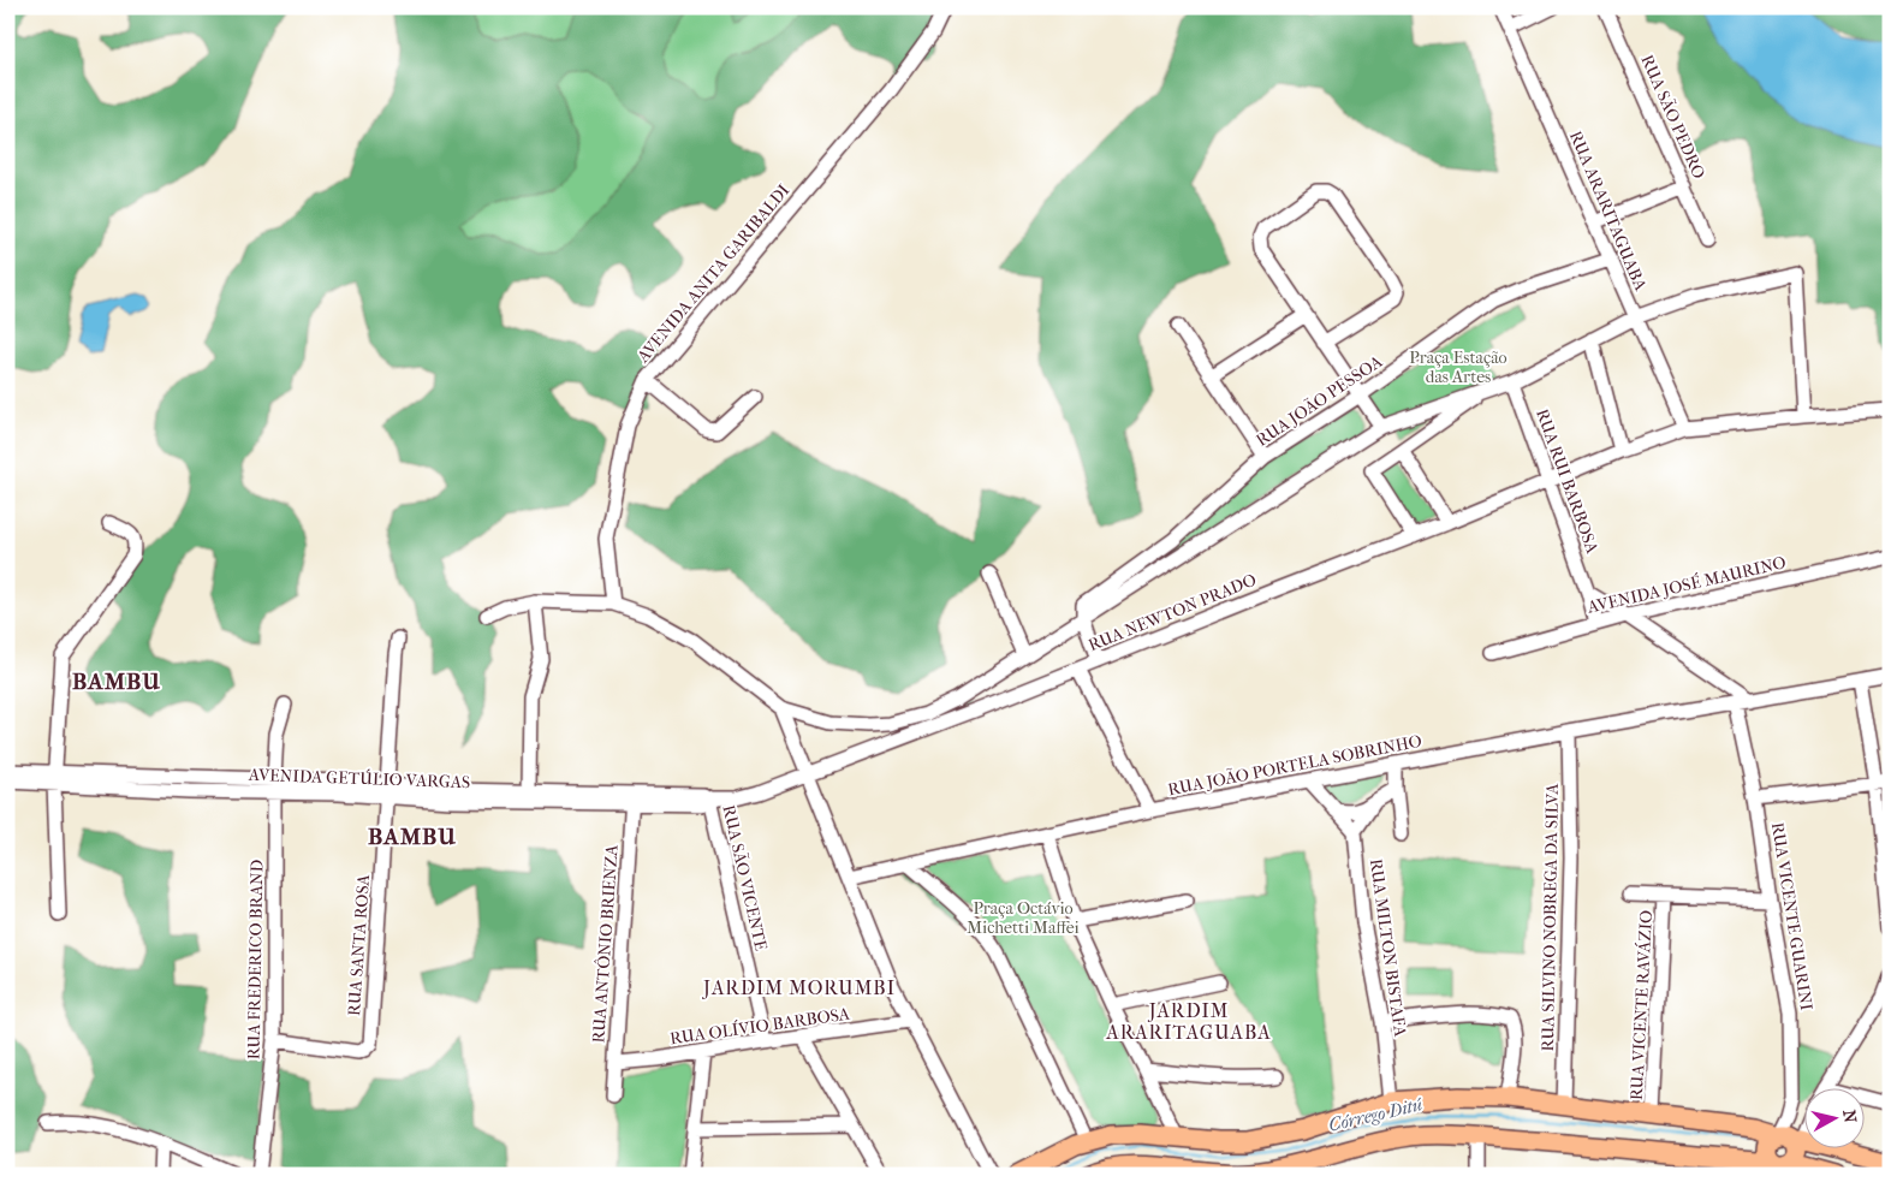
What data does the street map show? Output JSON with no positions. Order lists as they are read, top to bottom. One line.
{"streets":{"street":["RUA SÃO PEDRO","RUA ARARITAGUABA","AVENIDA ANITA GARIBALDI","RUA JOÃO PESSOA","RUA RUI BARBOSA","AVENIDA JOSÉ MAURINO","RUA NEWTON PRADO","RUA JOÃO PORTELA SOBRINHO","AVENIDA GETÚLIO VARGAS","RUA SÃO VICENTE","RUA VICENTE GUARINI","RUA SILVINO NOBREGA DA SILVA","RUA ANTÔNIO BRIENZA","RUA SANTA ROSA","RUA MILTON BISTAFA","RUA FREDERICO BRAND","RUA VICENTE RAVÁZIO","RUA OLÍVIO BARBOSA"]},"crossings":[["RUA ARARITAGUABA","RUA JOÃO PESSOA"],["RUA ARARITAGUABA","RUA NEWTON PRADO"],["RUA RUI BARBOSA","AVENIDA JOSÉ MAURINO"],["RUA RUI BARBOSA","RUA NEWTON PRADO"],["RUA NEWTON PRADO","AVENIDA GETÚLIO VARGAS"],["RUA JOÃO PORTELA SOBRINHO","RUA VICENTE GUARINI"],["RUA JOÃO PORTELA SOBRINHO","RUA SILVINO NOBREGA DA SILVA"],["AVENIDA GETÚLIO VARGAS","RUA SÃO VICENTE"],["AVENIDA GETÚLIO VARGAS","RUA ANTÔNIO BRIENZA"],["AVENIDA GETÚLIO VARGAS","RUA SANTA ROSA"],["AVENIDA GETÚLIO VARGAS","RUA FREDERICO BRAND"],["RUA SÃO VICENTE","RUA OLÍVIO BARBOSA"],["RUA ANTÔNIO BRIENZA","RUA OLÍVIO BARBOSA"],["RUA SANTA ROSA","RUA FREDERICO BRAND"]],"districts":["BAMBU","BAMBU","JARDIM MORUMBI","JARDIM ARARITAGUABA"],"water":["Córrego Ditú"],"parks":["Praça Estação das Artes","Praça Octávio Michetti Maffei"],"north":"right"}
